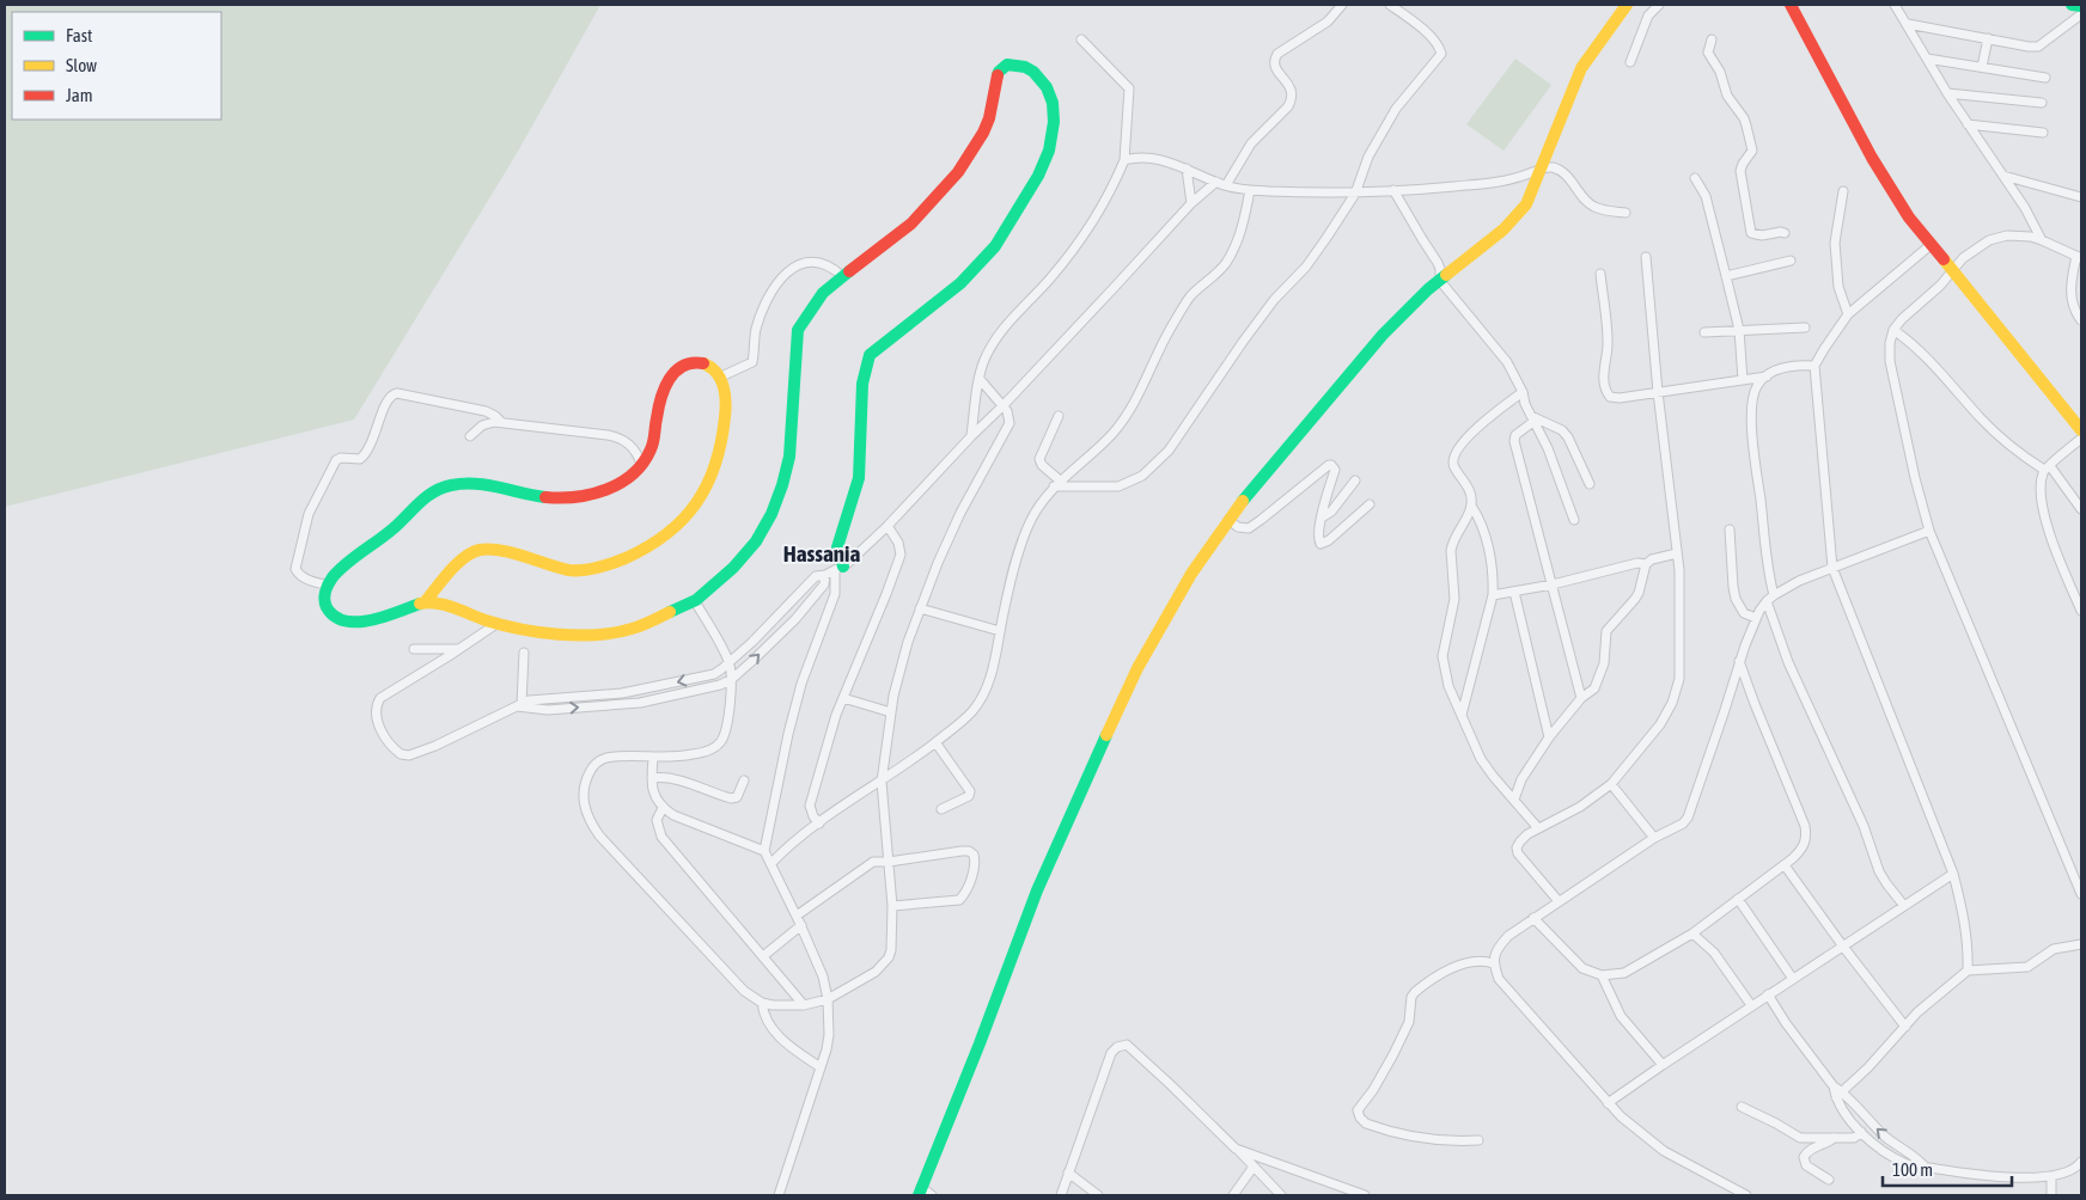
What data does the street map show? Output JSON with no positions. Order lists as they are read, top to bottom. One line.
{"districts":["Hassania"],"legend":["Fast","Slow","Jam"],"scale_bar":"100 m"}
